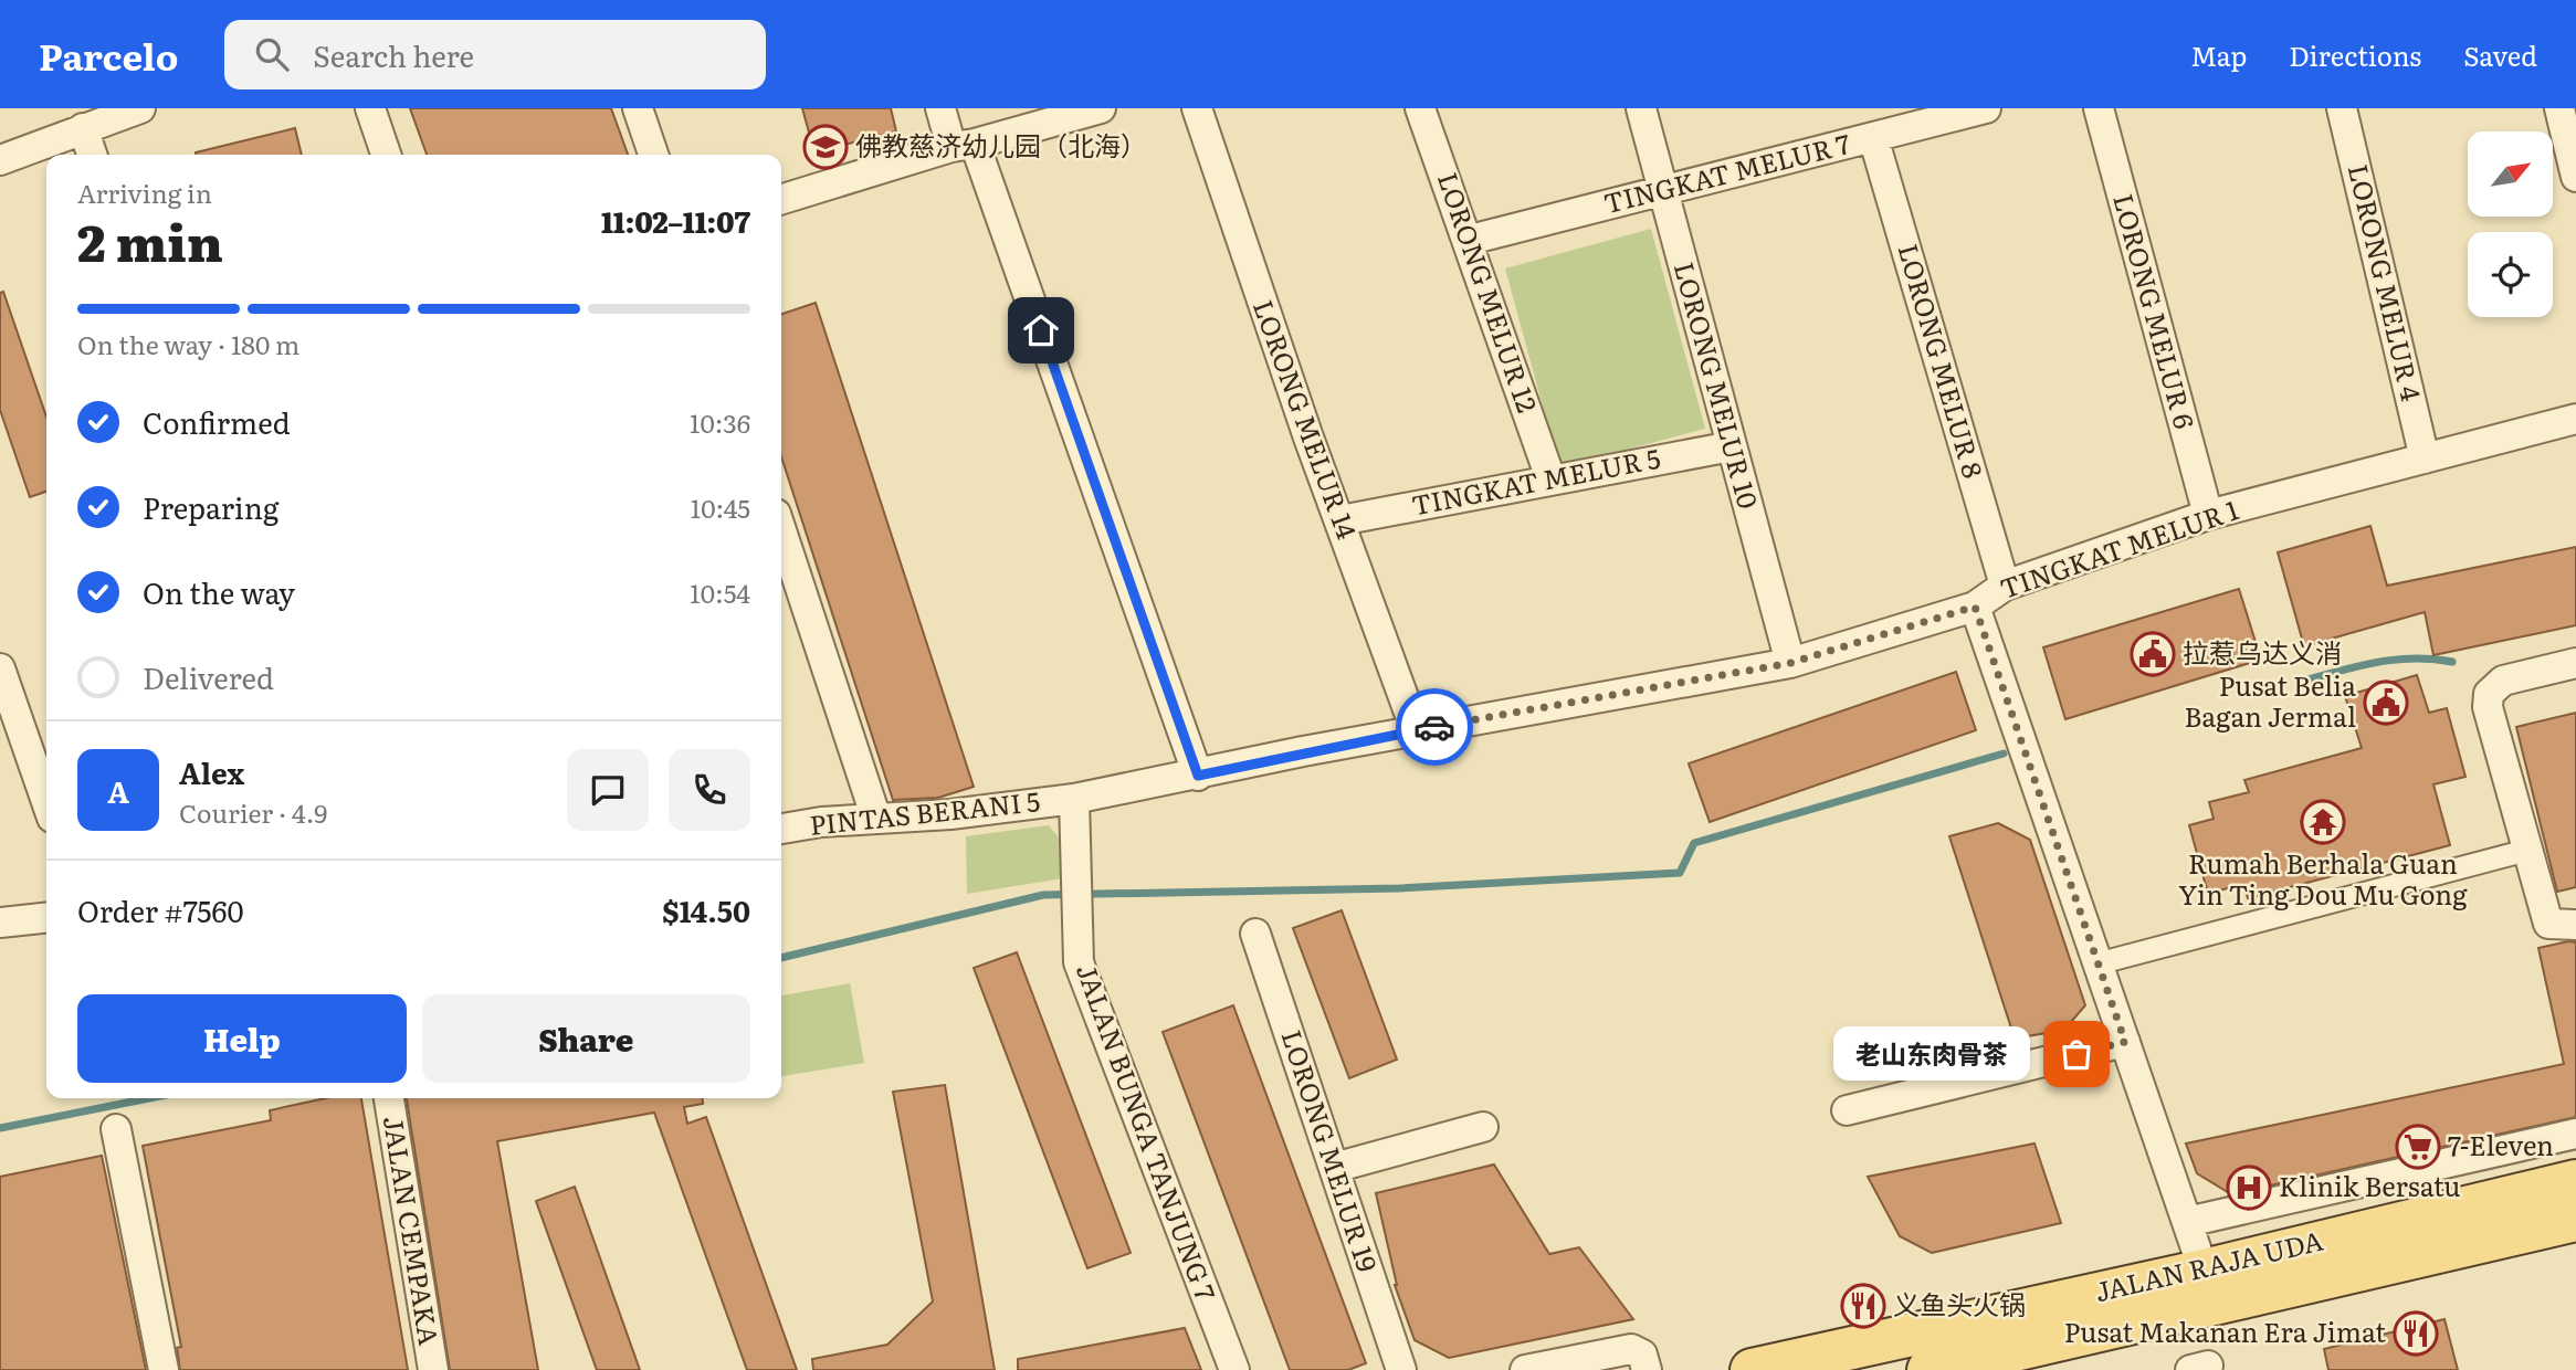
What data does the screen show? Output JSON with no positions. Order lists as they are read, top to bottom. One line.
{"streets":{"main road":["JALAN RAJA UDA"],"street":["TINGKAT MELUR 7","LORONG MELUR 4","LORONG MELUR 12","LORONG MELUR 6","LORONG MELUR 8","LORONG MELUR 10","LORONG MELUR 14","TINGKAT MELUR 5","TINGKAT MELUR 1","PINTAS BERANI 5","JALAN BUNGA TANJUNG 7","LORONG MELUR 19","JALAN CEMPAKA"]},"crossings":[["TINGKAT MELUR 7","LORONG MELUR 12"],["TINGKAT MELUR 7","LORONG MELUR 8"],["TINGKAT MELUR 7","LORONG MELUR 10"],["LORONG MELUR 4","TINGKAT MELUR 1"],["LORONG MELUR 12","TINGKAT MELUR 5"],["LORONG MELUR 6","TINGKAT MELUR 1"],["LORONG MELUR 8","TINGKAT MELUR 1"],["LORONG MELUR 10","TINGKAT MELUR 5"],["LORONG MELUR 10","TINGKAT MELUR 1"],["LORONG MELUR 14","TINGKAT MELUR 5"],["LORONG MELUR 14","TINGKAT MELUR 1"],["TINGKAT MELUR 1","PINTAS BERANI 5"],["TINGKAT MELUR 1","JALAN BUNGA TANJUNG 7"],["PINTAS BERANI 5","JALAN BUNGA TANJUNG 7"]],"places":{"school or university":["佛教慈济幼儿园（北海）"],"public building":["拉惹乌达义消","Pusat Belia Bagan Jermal"],"temple":["Rumah Berhala Guan Yin Ting Dou Mu Gong"],"other":["老山东肉骨茶"],"supermarket":["7-Eleven"],"hospital":["Klinik Bersatu"],"restaurant":["义鱼头火锅","Pusat Makanan Era Jimat"]},"north":"top right","page":{"header":"Parcelo","search":"Search here","nav":["Map","Directions","Saved"],"heading":["2 min","Arriving in","11:02–11:07"],"panel":["Alex","Courier · 4.9","Order #7560","$14.50"],"bar":"On the way · 180 m","list":[["Confirmed","10:36"],["Preparing","10:45"],["On the way","10:54"],"Delivered"],"round":"A","buttons":["Help","Share"],"bubble":"老山东肉骨茶"}}
